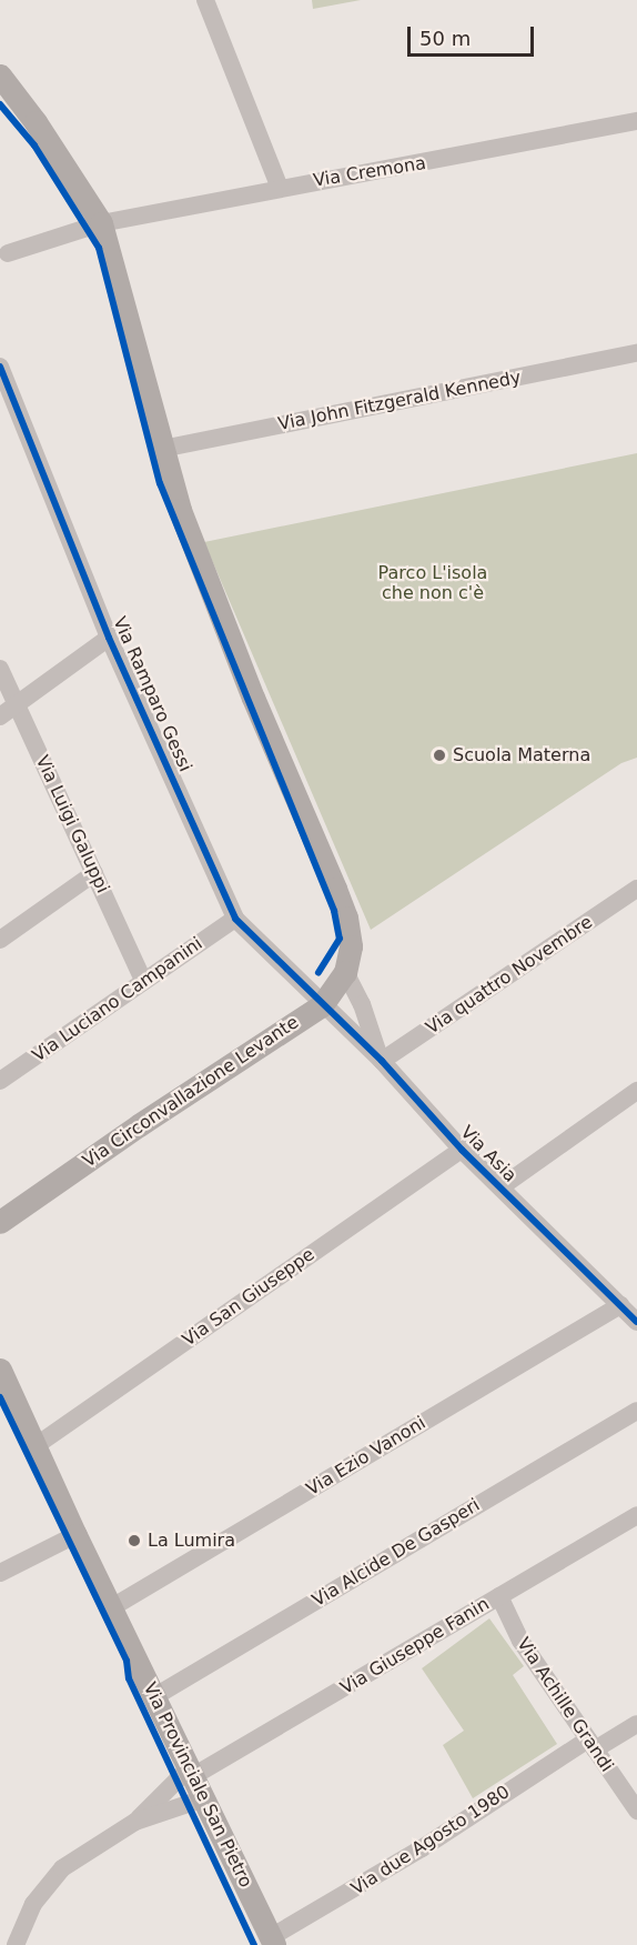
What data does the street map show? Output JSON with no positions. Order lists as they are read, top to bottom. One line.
{"streets":{"main road":["Via Circonvallazione Levante","Via Provinciale San Pietro"],"street":["Via Cremona","Via John Fitzgerald Kennedy","Via Ramparo Gessi","Via Luigi Galuppi","Via quattro Novembre","Via Luciano Campanini","Via Asia","Via San Giuseppe","Via Ezio Vanoni","Via Alcide De Gasperi","Via Giuseppe Fanin","Via Achille Grandi","Via due Agosto 1980"]},"crossings":[["Via Cremona","Via Circonvallazione Levante"],["Via John Fitzgerald Kennedy","Via Circonvallazione Levante"],["Via Ramparo Gessi","Via Luciano Campanini"],["Via Ramparo Gessi","Via Circonvallazione Levante"],["Via Ramparo Gessi","Via Asia"],["Via Luigi Galuppi","Via Luciano Campanini"],["Via quattro Novembre","Via Asia"],["Via Circonvallazione Levante","Via Asia"],["Via Asia","Via San Giuseppe"],["Via Asia","Via Ezio Vanoni"],["Via San Giuseppe","Via Provinciale San Pietro"],["Via Ezio Vanoni","Via Provinciale San Pietro"],["Via Alcide De Gasperi","Via Provinciale San Pietro"],["Via Giuseppe Fanin","Via Achille Grandi"],["Via Giuseppe Fanin","Via Provinciale San Pietro"],["Via Achille Grandi","Via due Agosto 1980"],["Via Provinciale San Pietro","Via due Agosto 1980"]],"parks":["Parco L'isola che non c'è"],"places":["Scuola Materna","La Lumira"],"scale_bar":"50 m"}
